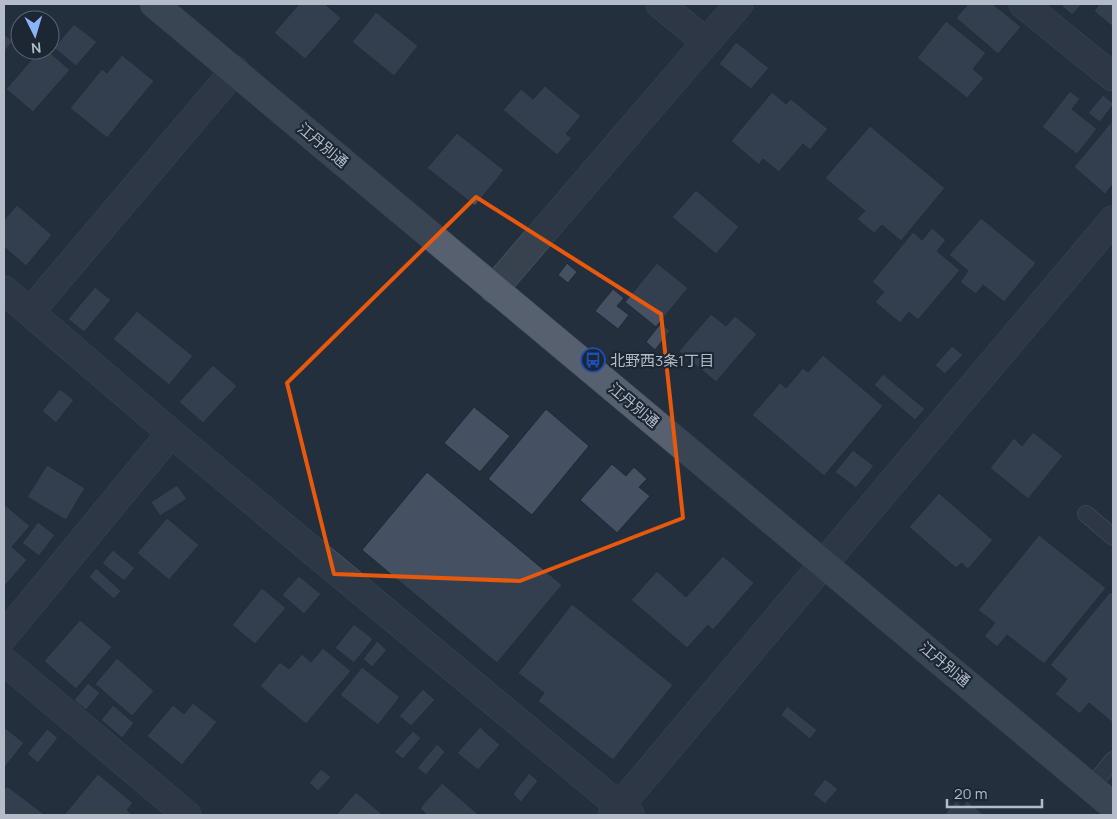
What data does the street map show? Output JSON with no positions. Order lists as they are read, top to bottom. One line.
{"streets":{"main road":["江丹別通"]},"places":{"bus stop":["北野西3条1丁目"]},"scale_bar":"20 m","north":"bottom"}
